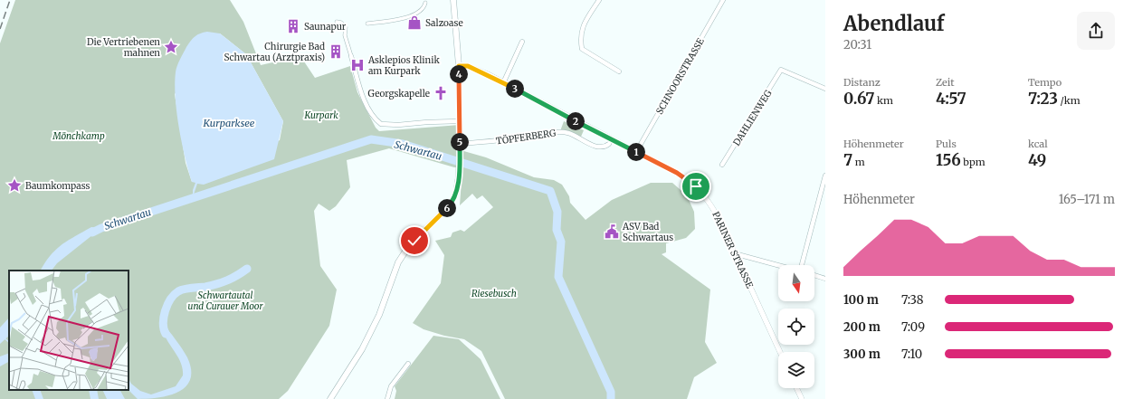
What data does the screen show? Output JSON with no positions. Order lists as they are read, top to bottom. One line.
{"streets":{"street":["SCHNOORSTRASSE","DAHLIENWEG","TÖPFERBERG","PARINER STRASSE"]},"crossings":[["SCHNOORSTRASSE","PARINER STRASSE"]],"water":["Kurparksee","Schwartau"],"parks":["Kurpark","Mönchkamp","Riesebusch","Schwartautal und Curauer Moor"],"places":{"shop":["Salzoase"],"building":["Saunapur","Chirurgie Bad Schwartau (Arztpraxis)"],"place":["Die Vertriebenen mahnen","Baumkompass"],"hospital":["Asklepios Klinik am Kurpark"],"church":["Georgskapelle"],"public building":["ASV Bad Schwartaus"]},"north":"bottom","page":{"heading":["Abendlauf","20:31"],"stats":[["Distanz","0.67 km"],["Zeit","4:57"],["Tempo","7:23 /km"],["Höhenmeter","7 m"],["Puls","156 bpm"],["kcal","49"]],"pins":["4","3","2","5","1","6"],"chart":["Höhenmeter","165–171 m"],"list":[{"name":"100 m","note":"7:38"},{"name":"200 m","note":"7:09"},{"name":"300 m","note":"7:10"}]}}
